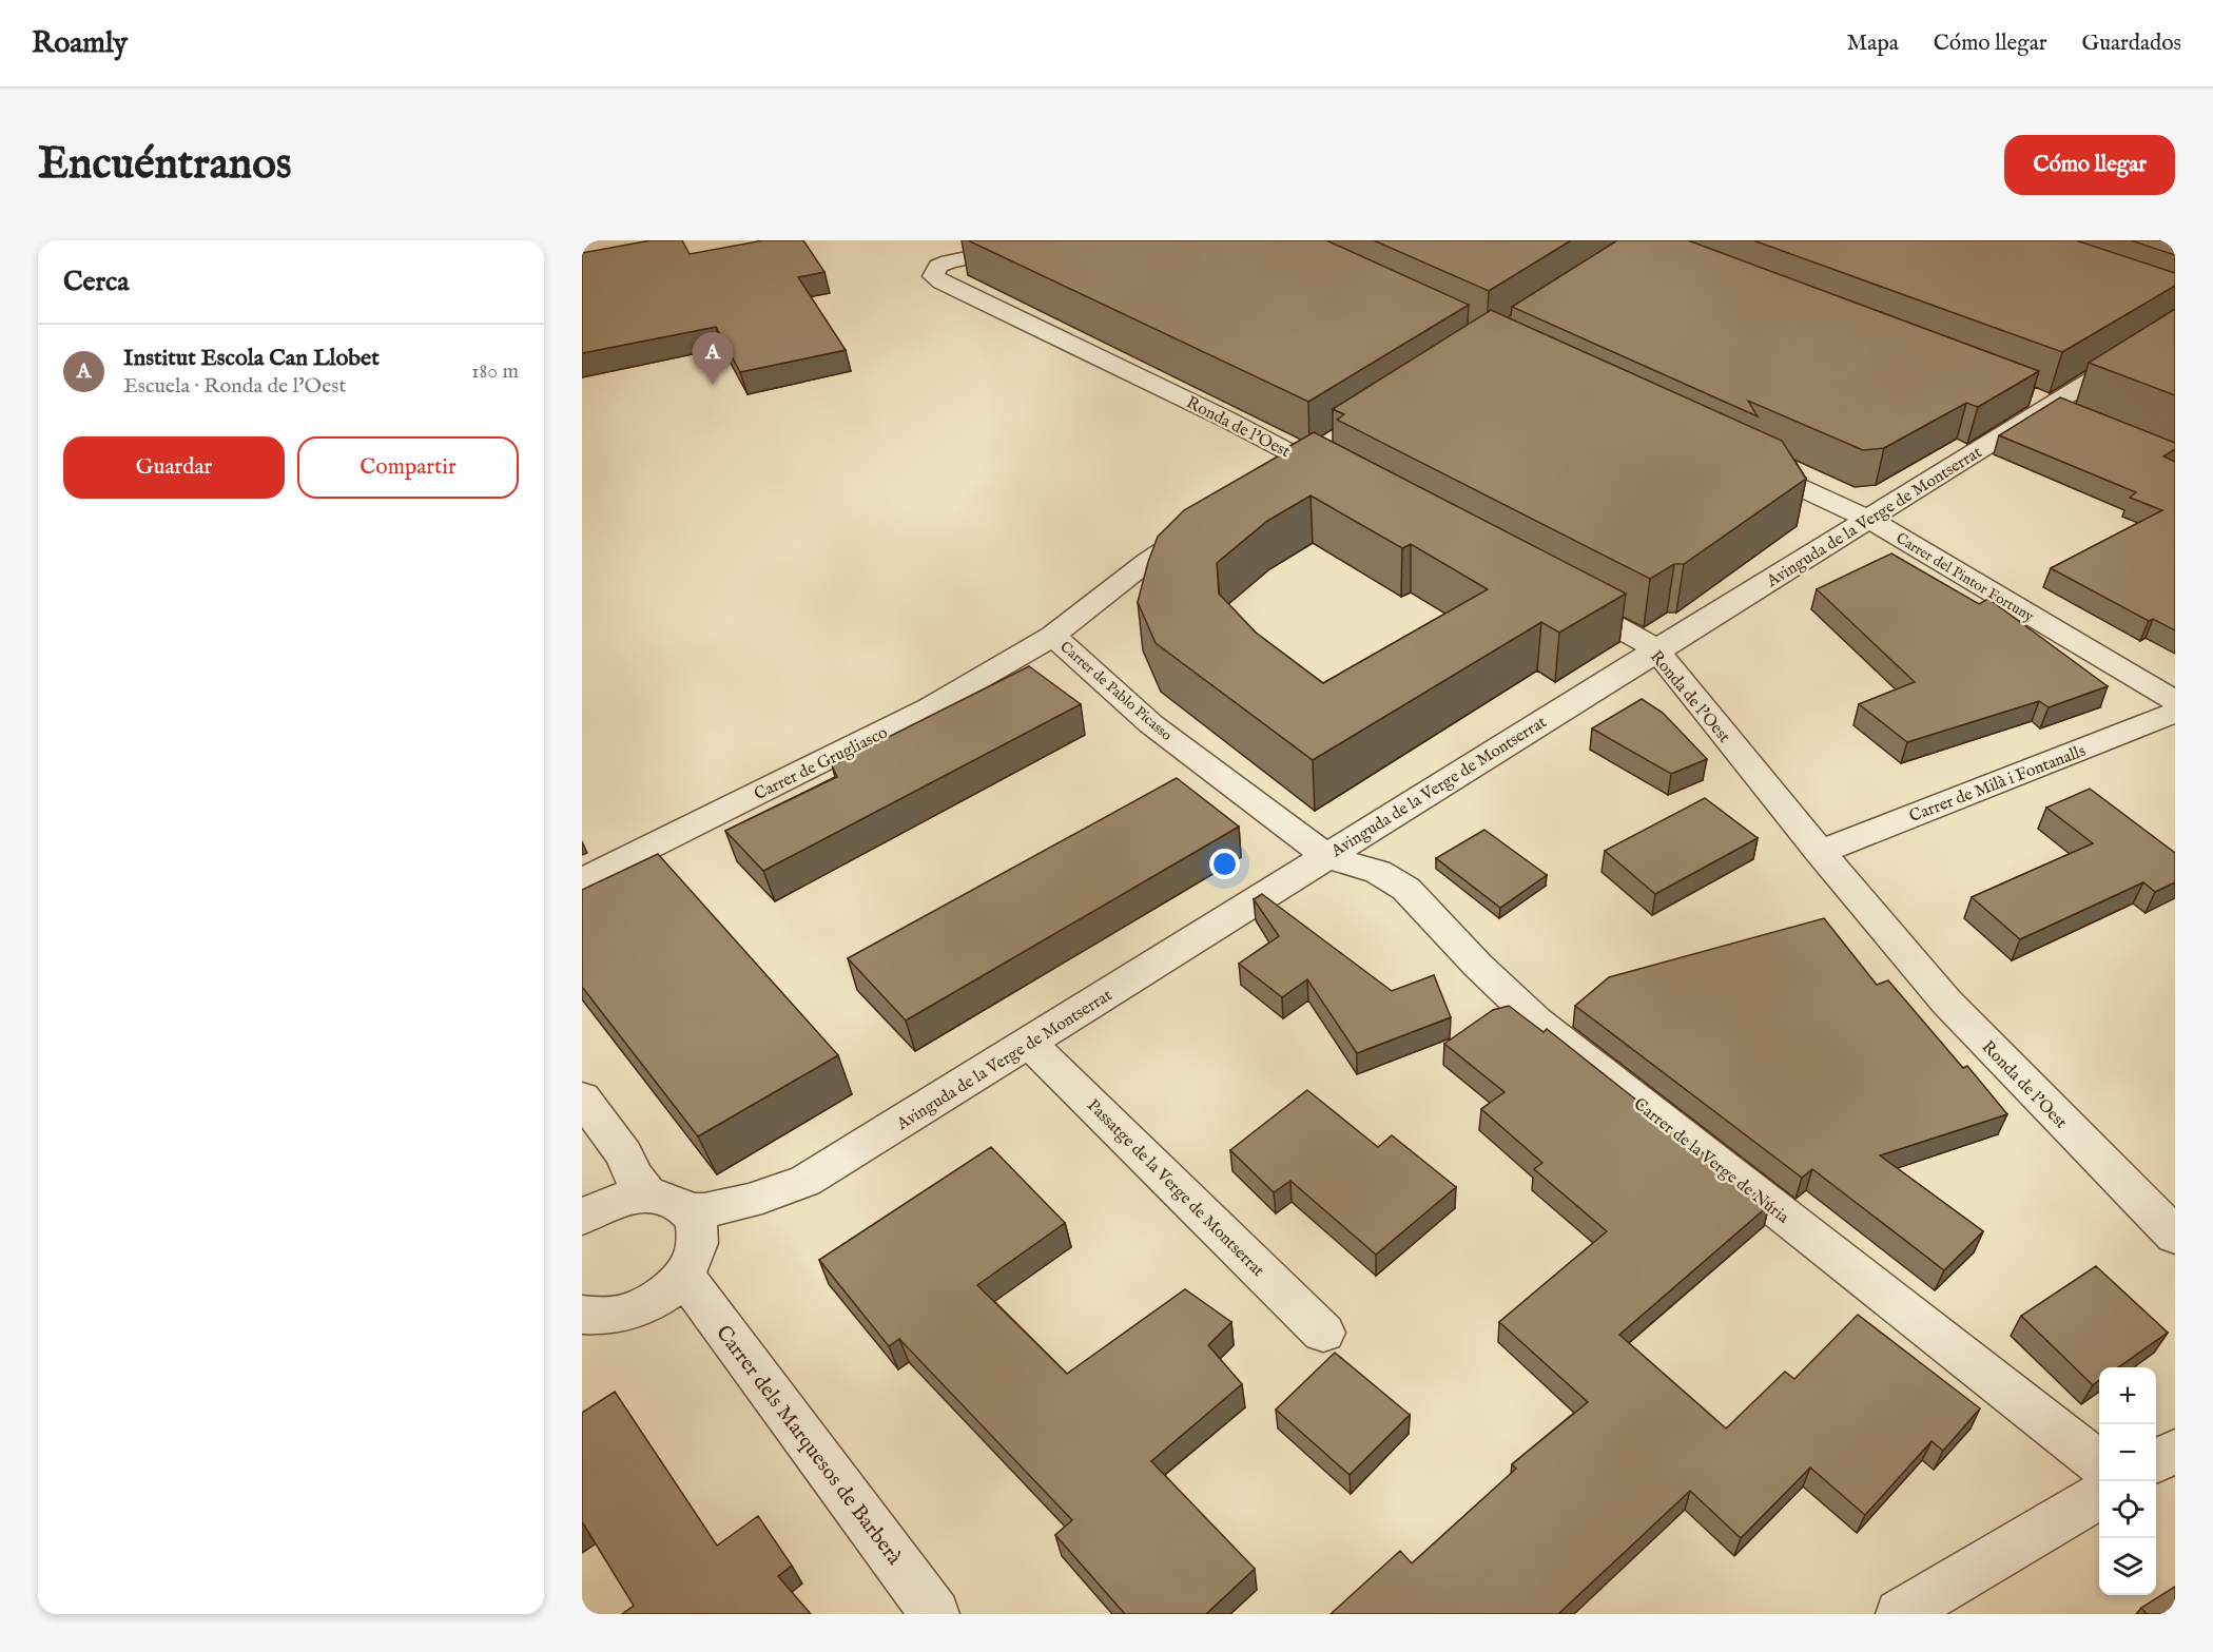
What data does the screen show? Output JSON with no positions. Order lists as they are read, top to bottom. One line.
{"streets":{"street":["Ronda de l'Oest","Avinguda de la Verge de Montserrat","Carrer del Pintor Fortuny","Carrer de Pablo Picasso","Carrer de Grugliasco","Carrer de Milà i Fontanalls","Carrer de la Verge de Núria","Passatge de la Verge de Montserrat","Carrer dels Marquesos de Barberà"]},"crossings":[["Ronda de l'Oest","Avinguda de la Verge de Montserrat"],["Ronda de l'Oest","Carrer de Milà i Fontanalls"],["Avinguda de la Verge de Montserrat","Carrer del Pintor Fortuny"],["Avinguda de la Verge de Montserrat","Carrer de Pablo Picasso"],["Avinguda de la Verge de Montserrat","Carrer de la Verge de Núria"],["Avinguda de la Verge de Montserrat","Passatge de la Verge de Montserrat"],["Carrer de Pablo Picasso","Carrer de Grugliasco"],["Carrer de Pablo Picasso","Carrer de la Verge de Núria"]],"page":{"header":"Roamly","nav":["Mapa","Cómo llegar","Guardados"],"buttons":["Cómo llegar",["Guardar","Compartir"]],"title":"Encuéntranos","heading":"Cerca","list":[{"mark":"A","name":"Institut Escola Can Llobet","note":"Escuela · Ronda de l'Oest","value":"180 m"}],"pins":"A","map_buttons":["+","−"]}}
